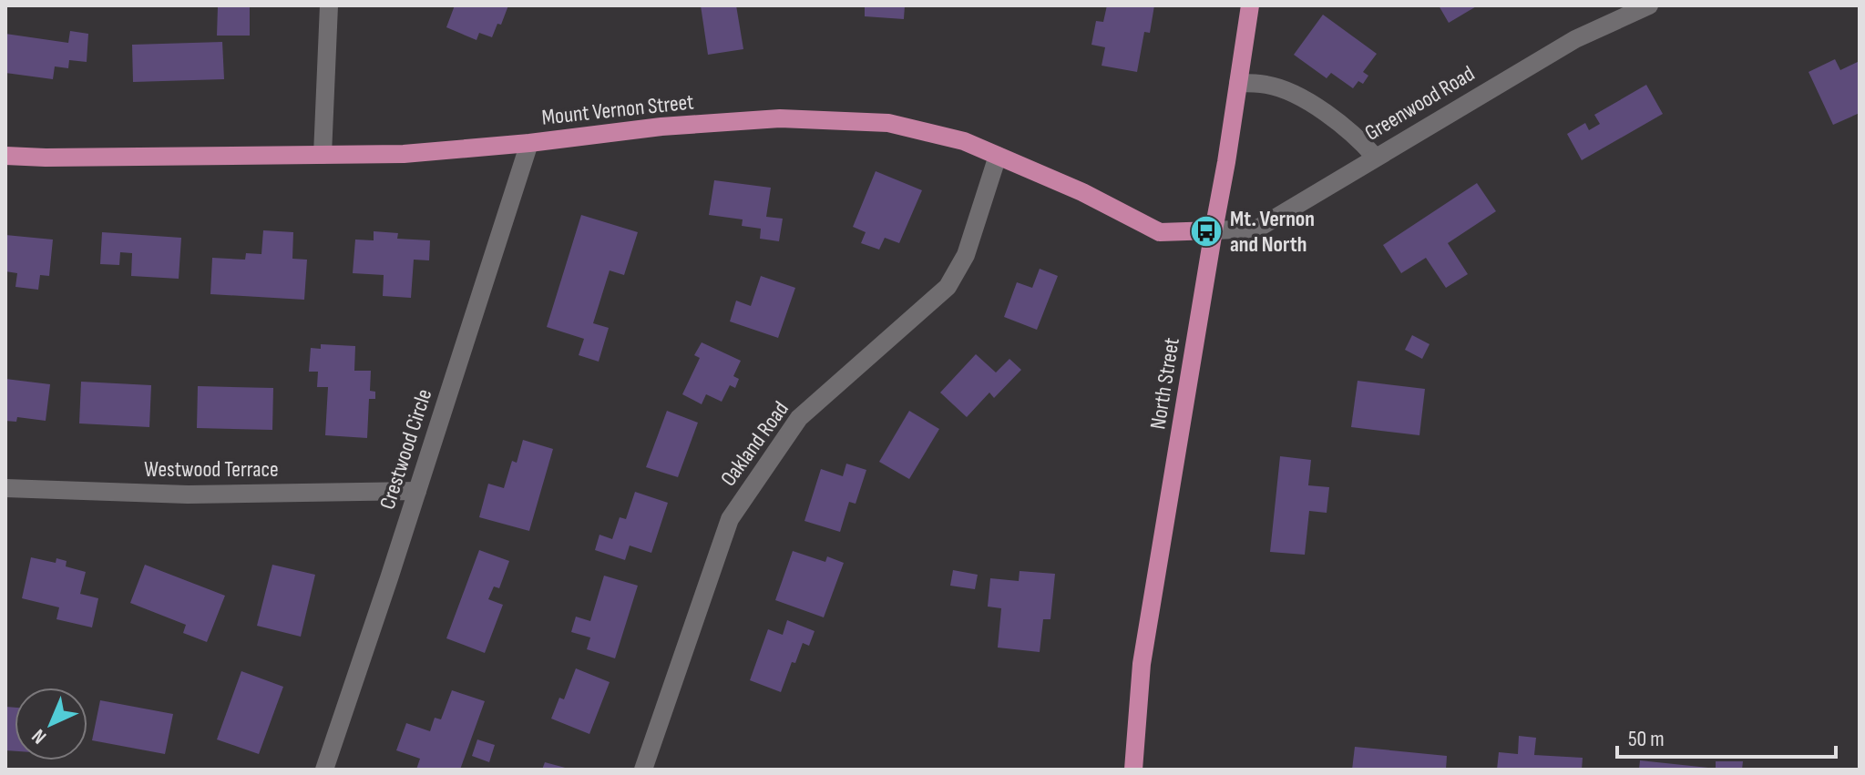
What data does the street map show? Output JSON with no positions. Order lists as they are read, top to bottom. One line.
{"streets":{"main road":["Mount Vernon Street","North Street"],"street":["Greenwood Road","Oakland Road","Crestwood Circle","Westwood Terrace"]},"crossings":[["Greenwood Road","Mount Vernon Street"],["Greenwood Road","North Street"],["Mount Vernon Street","North Street"],["Mount Vernon Street","Oakland Road"],["Mount Vernon Street","Crestwood Circle"],["Crestwood Circle","Westwood Terrace"]],"places":{"bus stop":["Mt. Vernon and North"]},"scale_bar":"50 m","north":"bottom left"}
